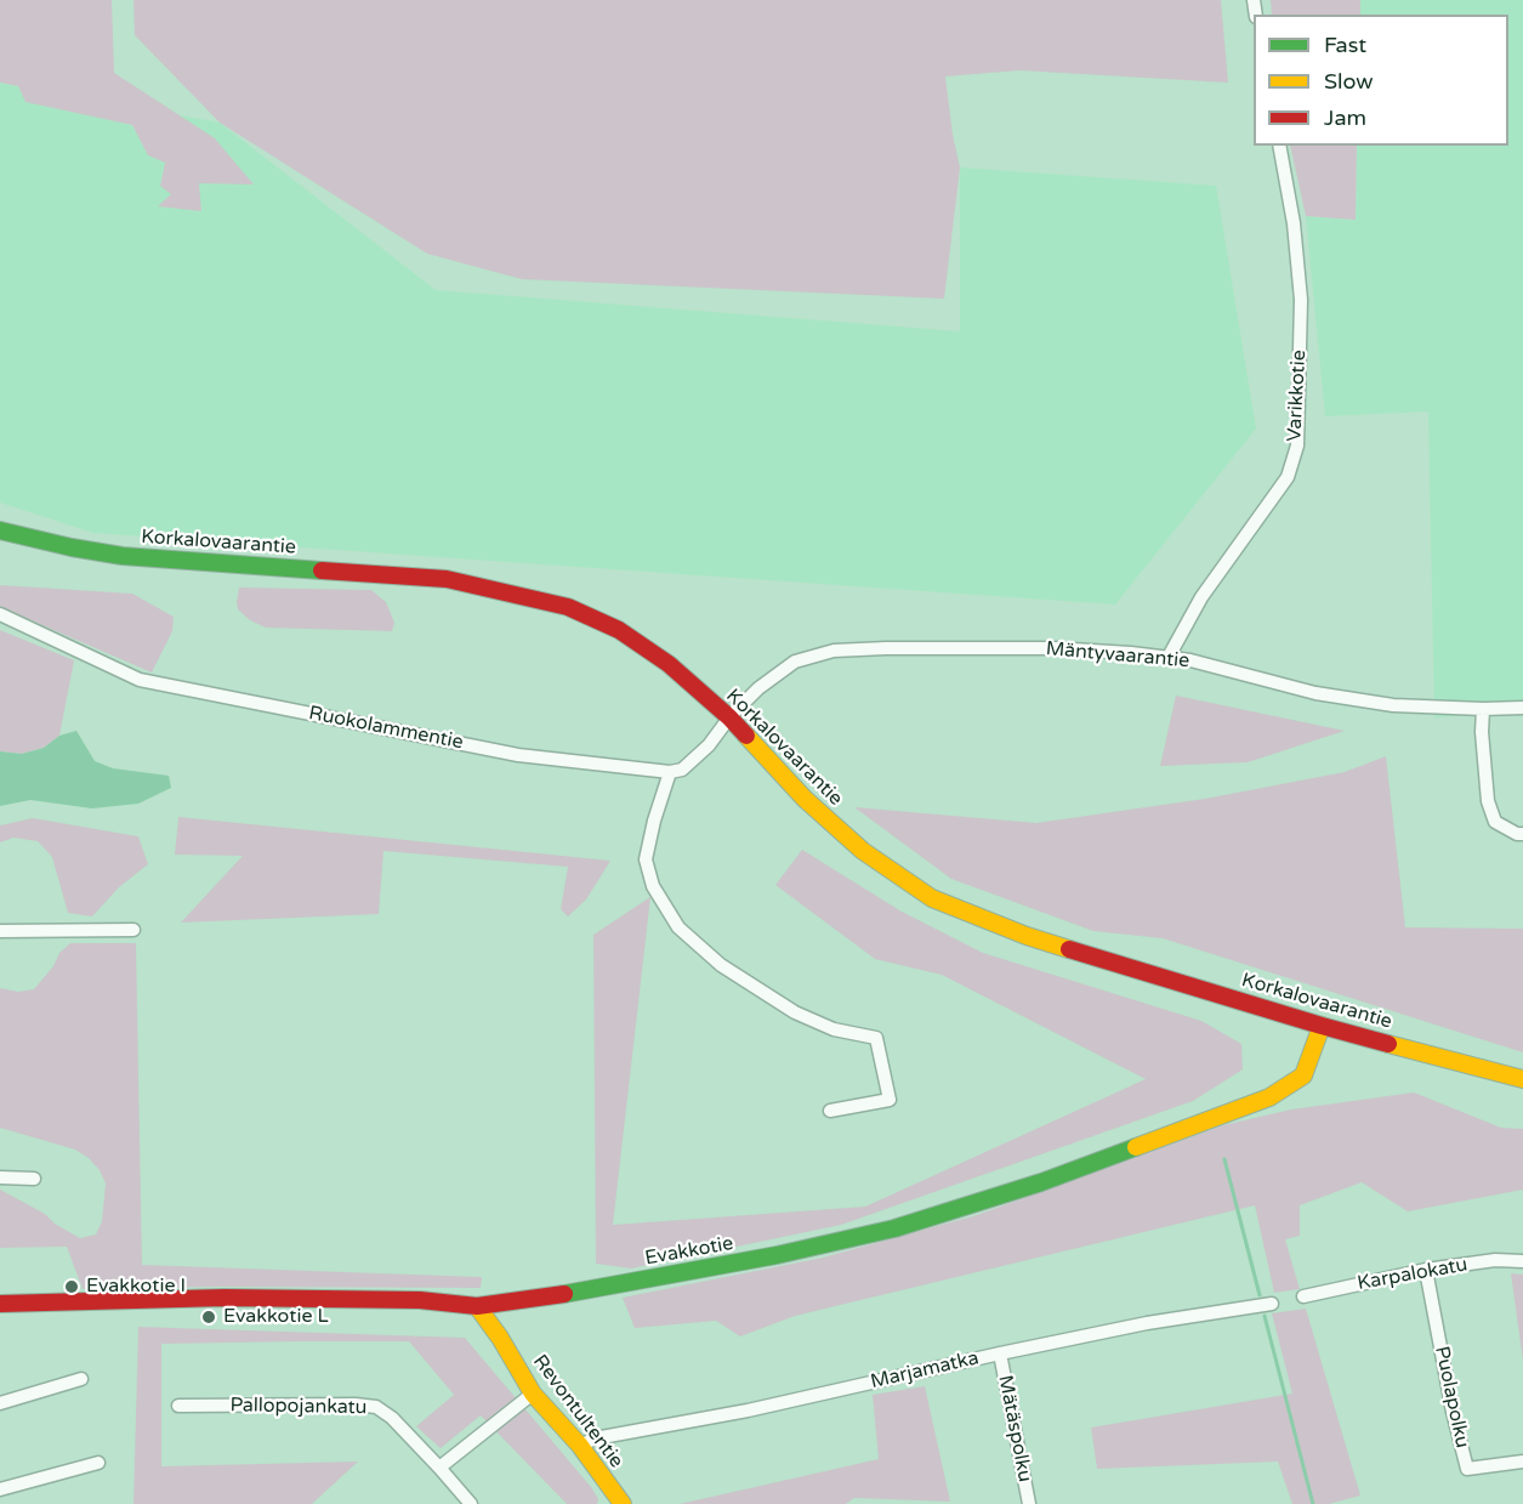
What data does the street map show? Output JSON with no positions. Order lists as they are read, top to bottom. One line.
{"streets":{"street":["Varikkotie","Korkalovaarantie","Mäntyvaarantie","Ruokolammentie","Evakkotie","Karpalokatu","Marjamatka","Puolapolku","Pallopojankatu","Revontultentie","Mätäspolku"]},"crossings":[["Varikkotie","Mäntyvaarantie"],["Korkalovaarantie","Mäntyvaarantie"],["Korkalovaarantie","Evakkotie"],["Mäntyvaarantie","Ruokolammentie"],["Evakkotie","Revontultentie"],["Karpalokatu","Puolapolku"],["Marjamatka","Revontultentie"],["Marjamatka","Mätäspolku"]],"places":["Evakkotie I","Evakkotie L"],"legend":["Fast","Slow","Jam"]}
